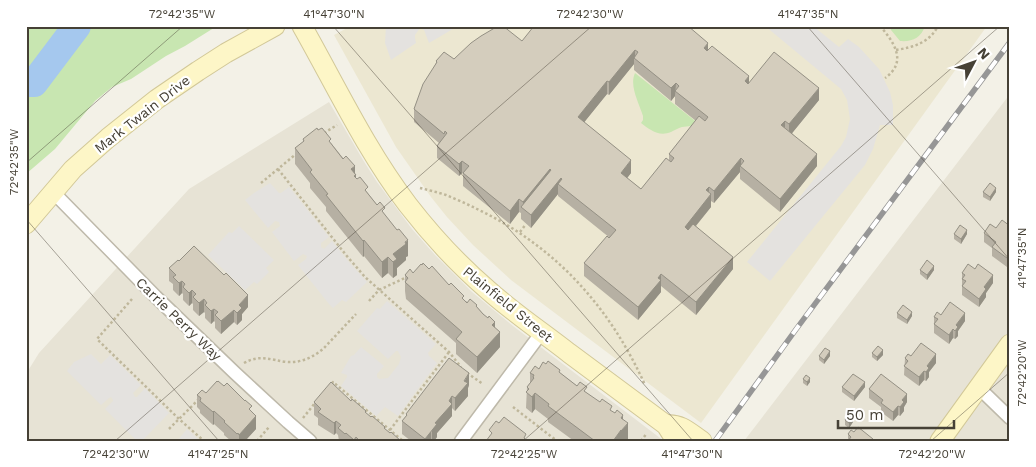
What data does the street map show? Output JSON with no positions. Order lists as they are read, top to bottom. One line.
{"streets":{"street":["Mark Twain Drive","Plainfield Street","Carrie Perry Way"]},"crossings":[["Mark Twain Drive","Carrie Perry Way"]],"scale_bar":"50 m","north":"top right","coordinates":["72°42'35\"W","41°47'30\"N","72°42'30\"W","41°47'35\"N","72°42'20\"W","41°47'25\"N","72°42'25\"W"]}
